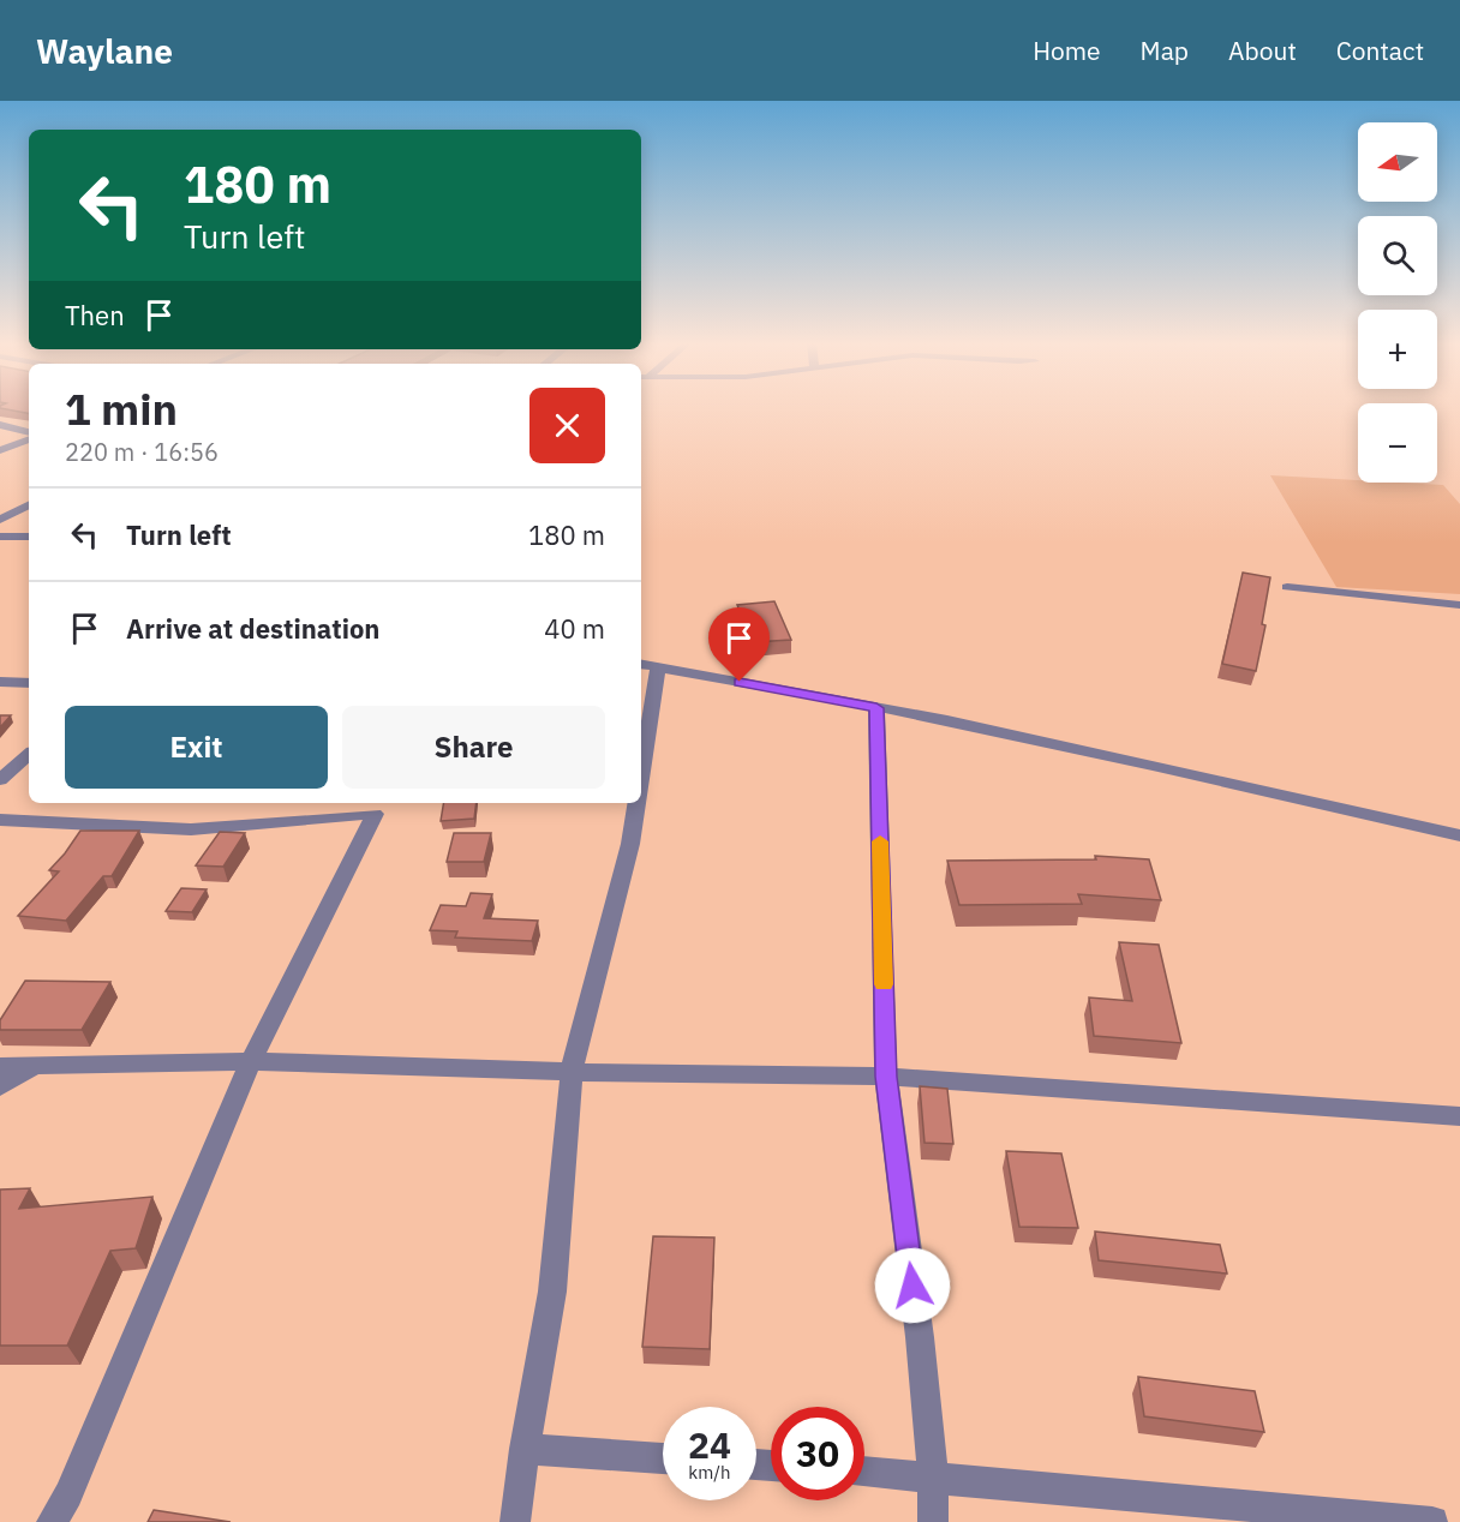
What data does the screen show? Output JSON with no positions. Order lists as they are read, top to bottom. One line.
{"north":"left","page":{"header":"Waylane","nav":["Home","Map","About","Contact"],"map_buttons":["+","−"],"turn":["180 m","Turn left"],"then":"Then","heading":["1 min","220 m · 16:56"],"list":[{"name":"Turn left","value":"180 m"},{"name":"Arrive at destination","value":"40 m"}],"buttons":["Exit","Share"],"speed":"24 km/h","limit":"30"}}
